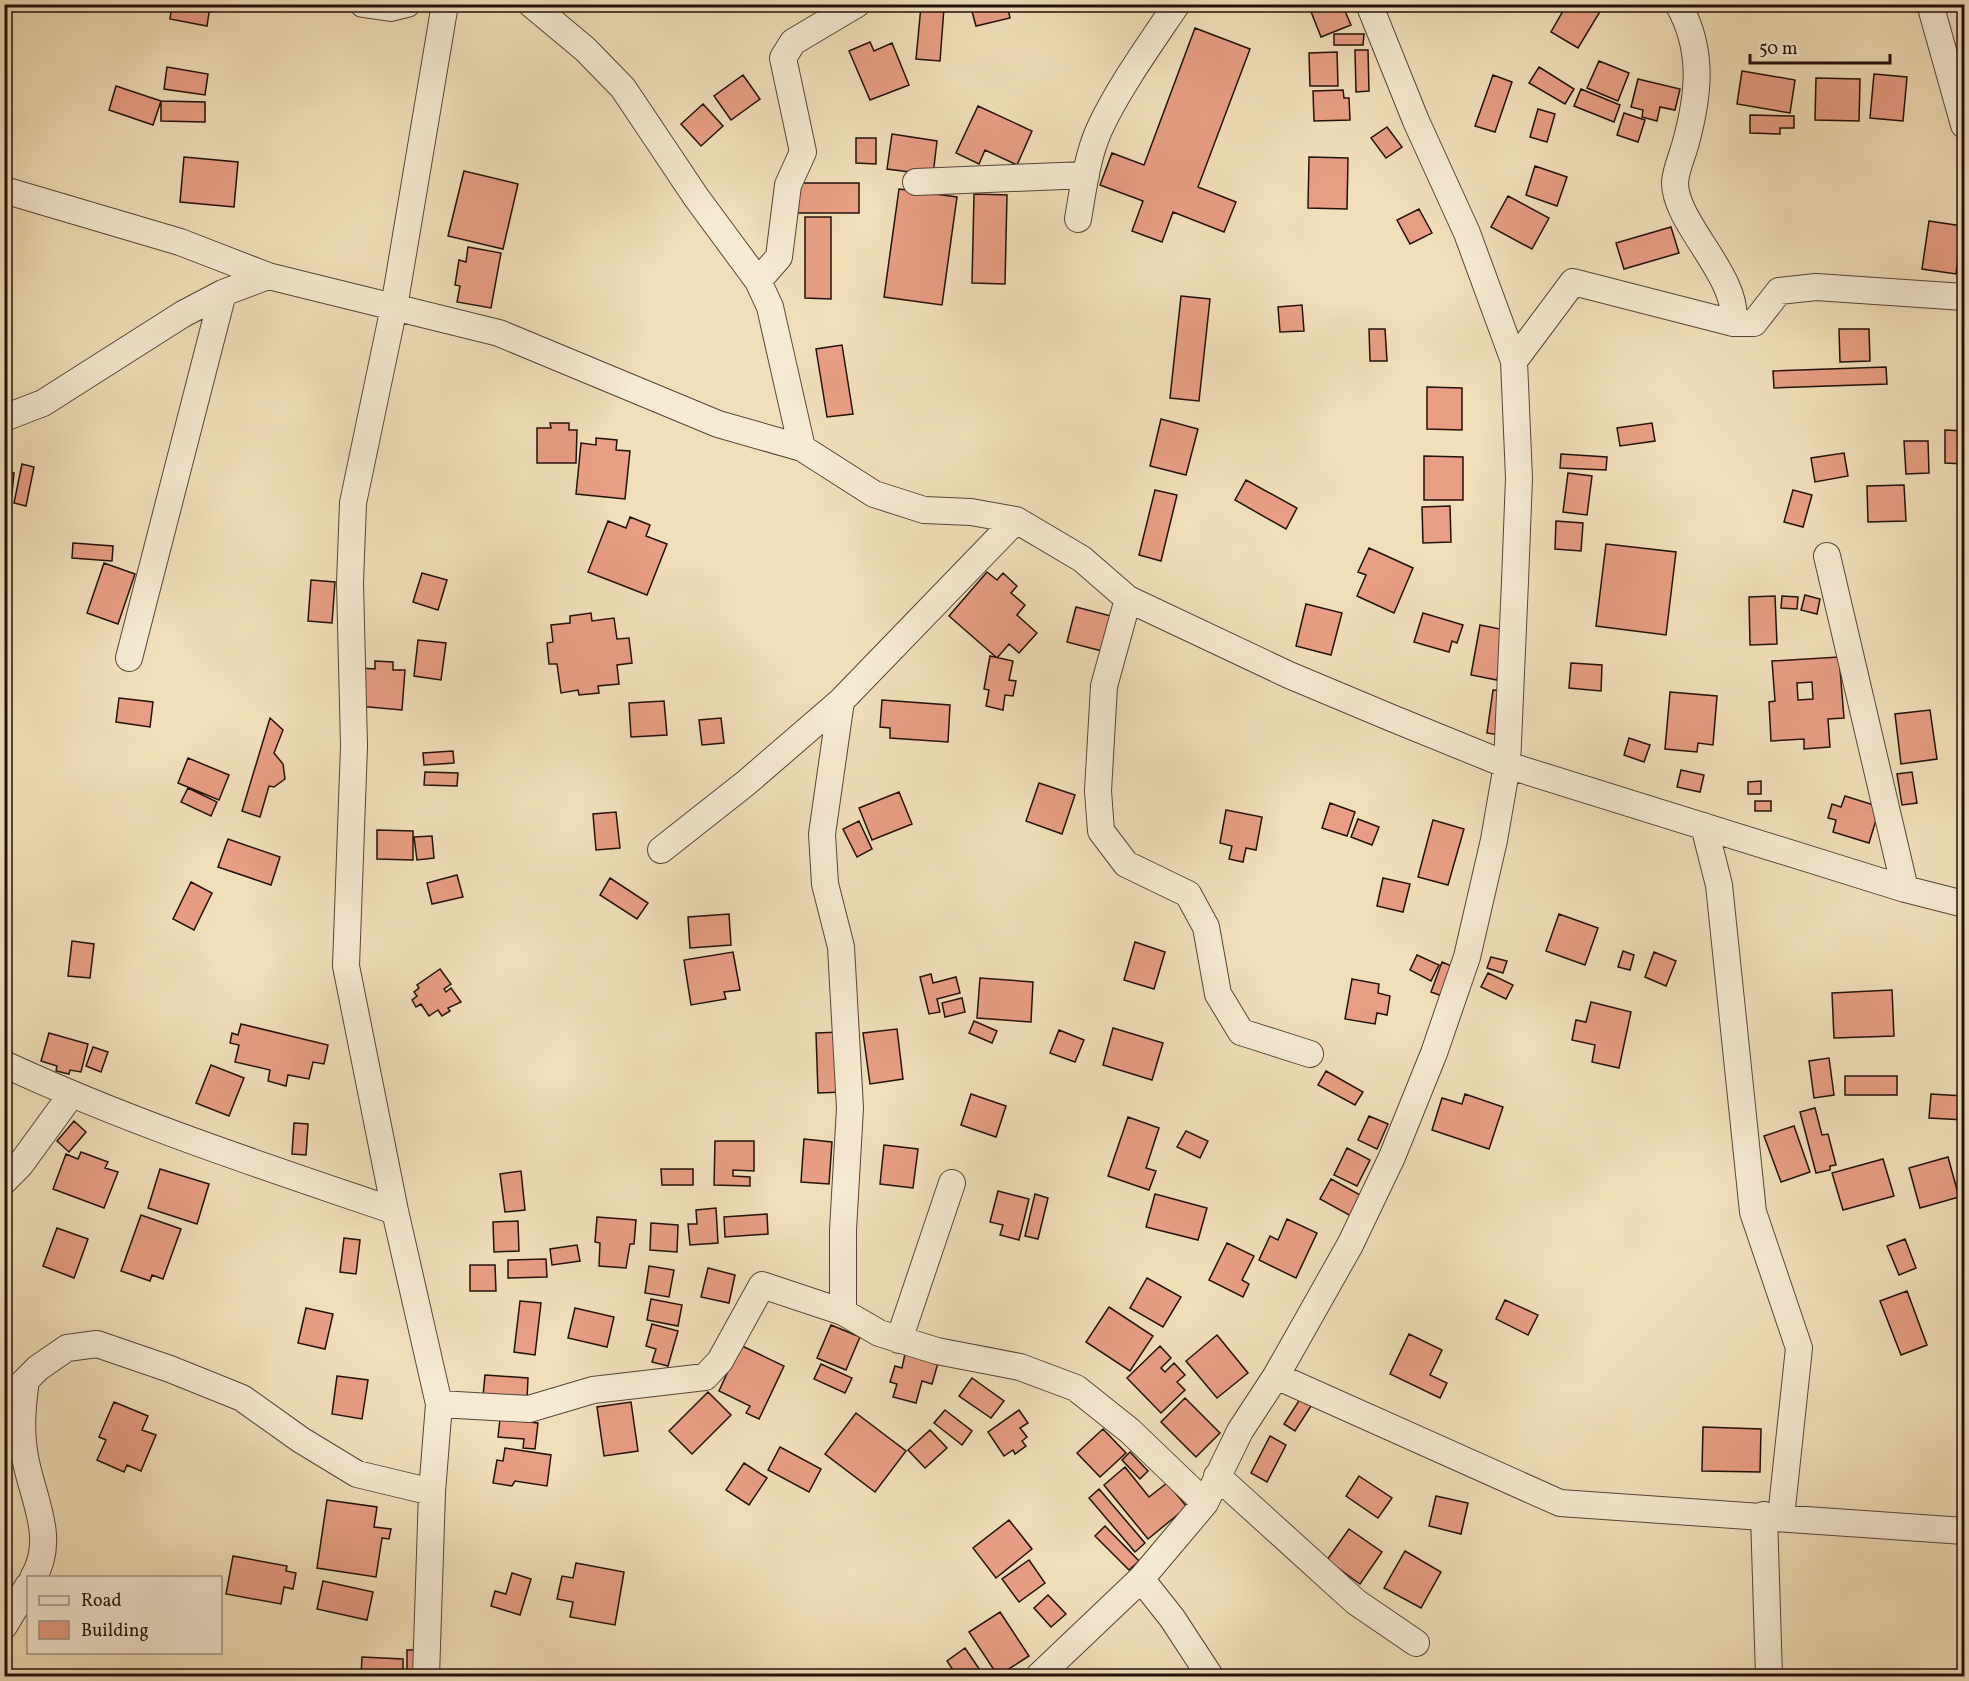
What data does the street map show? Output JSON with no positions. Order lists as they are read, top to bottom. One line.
{"legend":["Road","Building"],"scale_bar":"50 m"}
